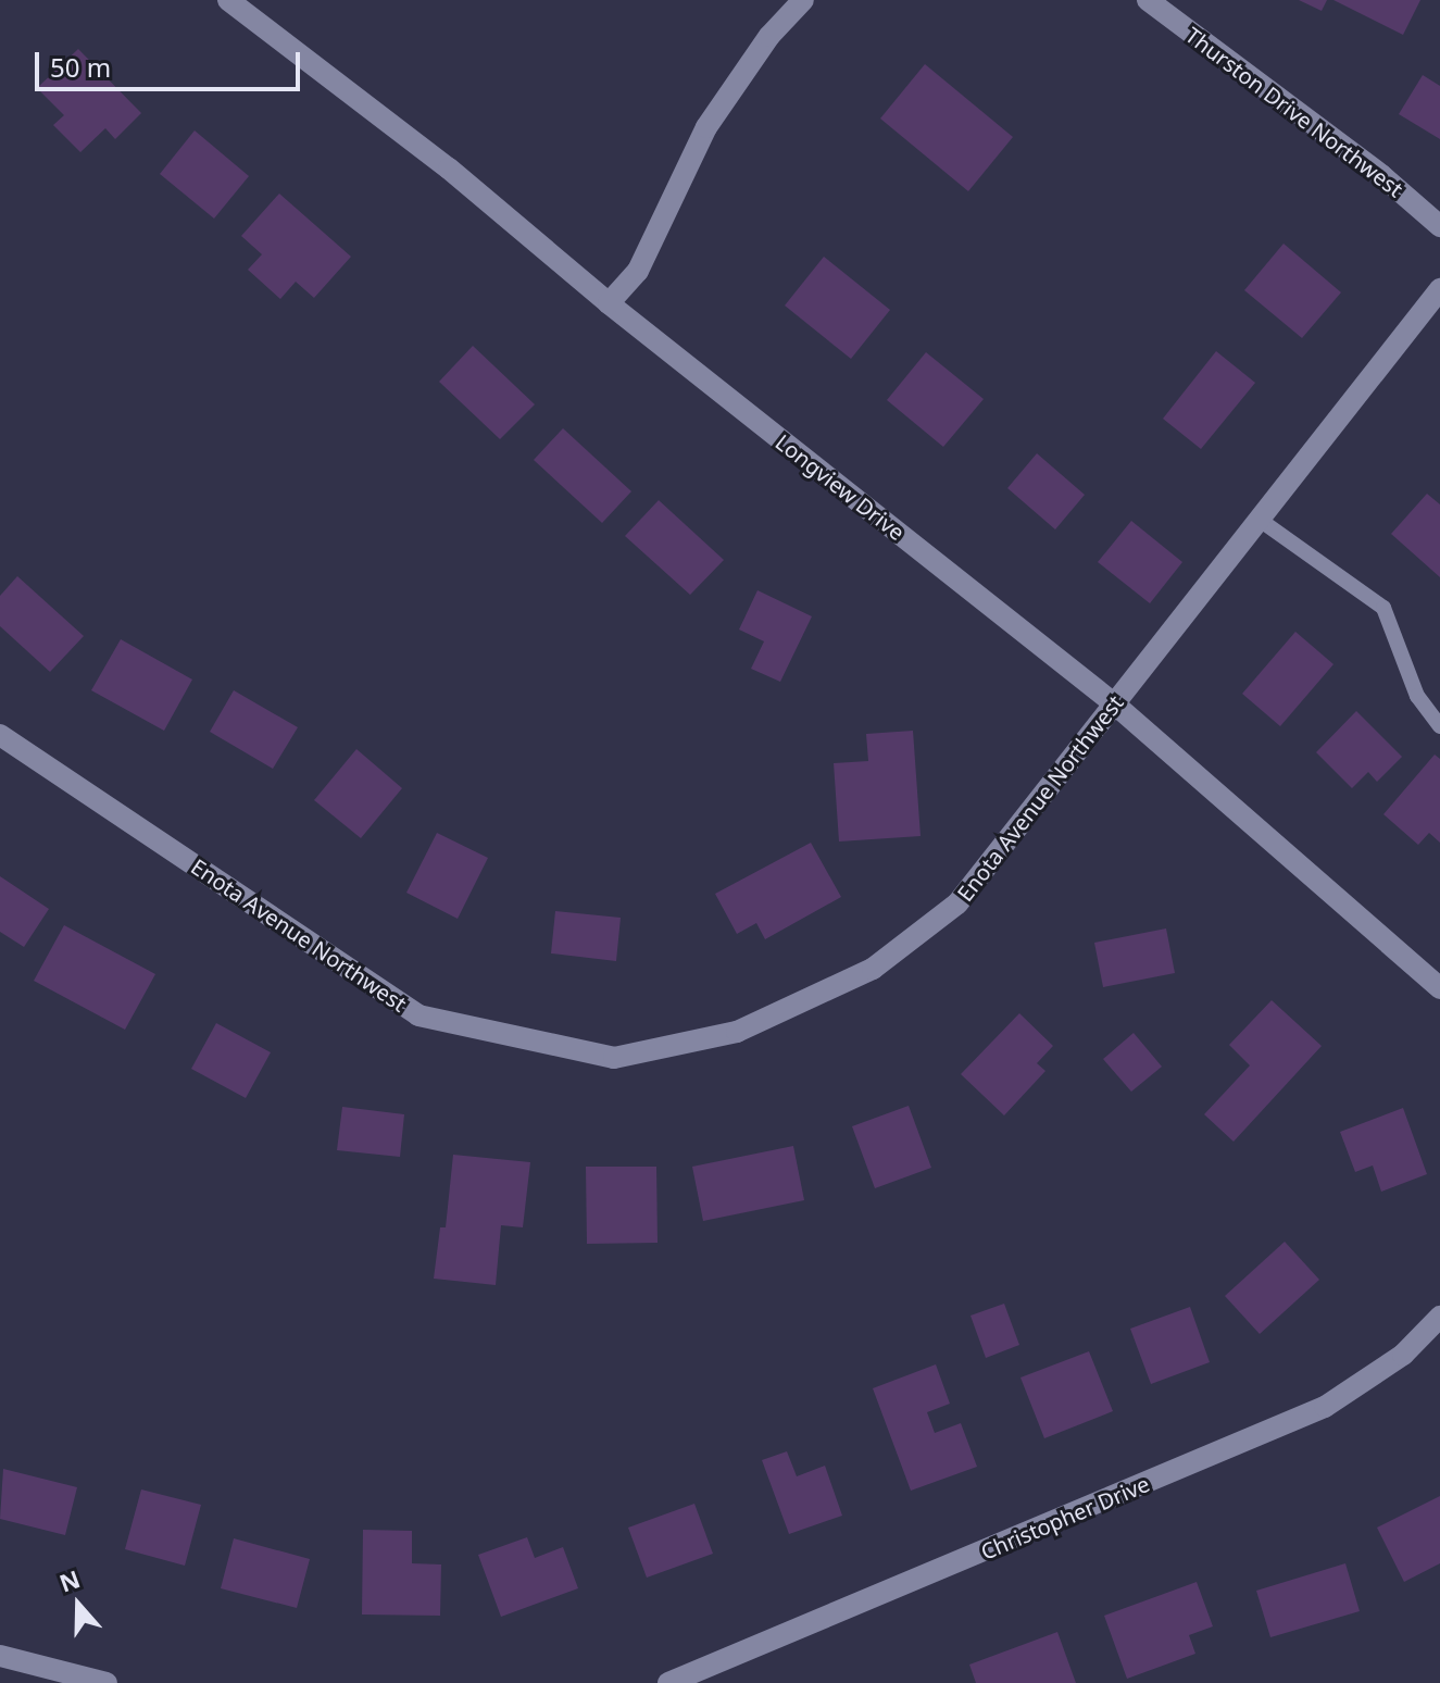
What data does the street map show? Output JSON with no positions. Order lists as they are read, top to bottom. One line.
{"streets":{"street":["Thurston Drive Northwest","Longview Drive","Enota Avenue Northwest","Christopher Drive"]},"crossings":[["Longview Drive","Enota Avenue Northwest"]],"scale_bar":"50 m","north":"top"}
